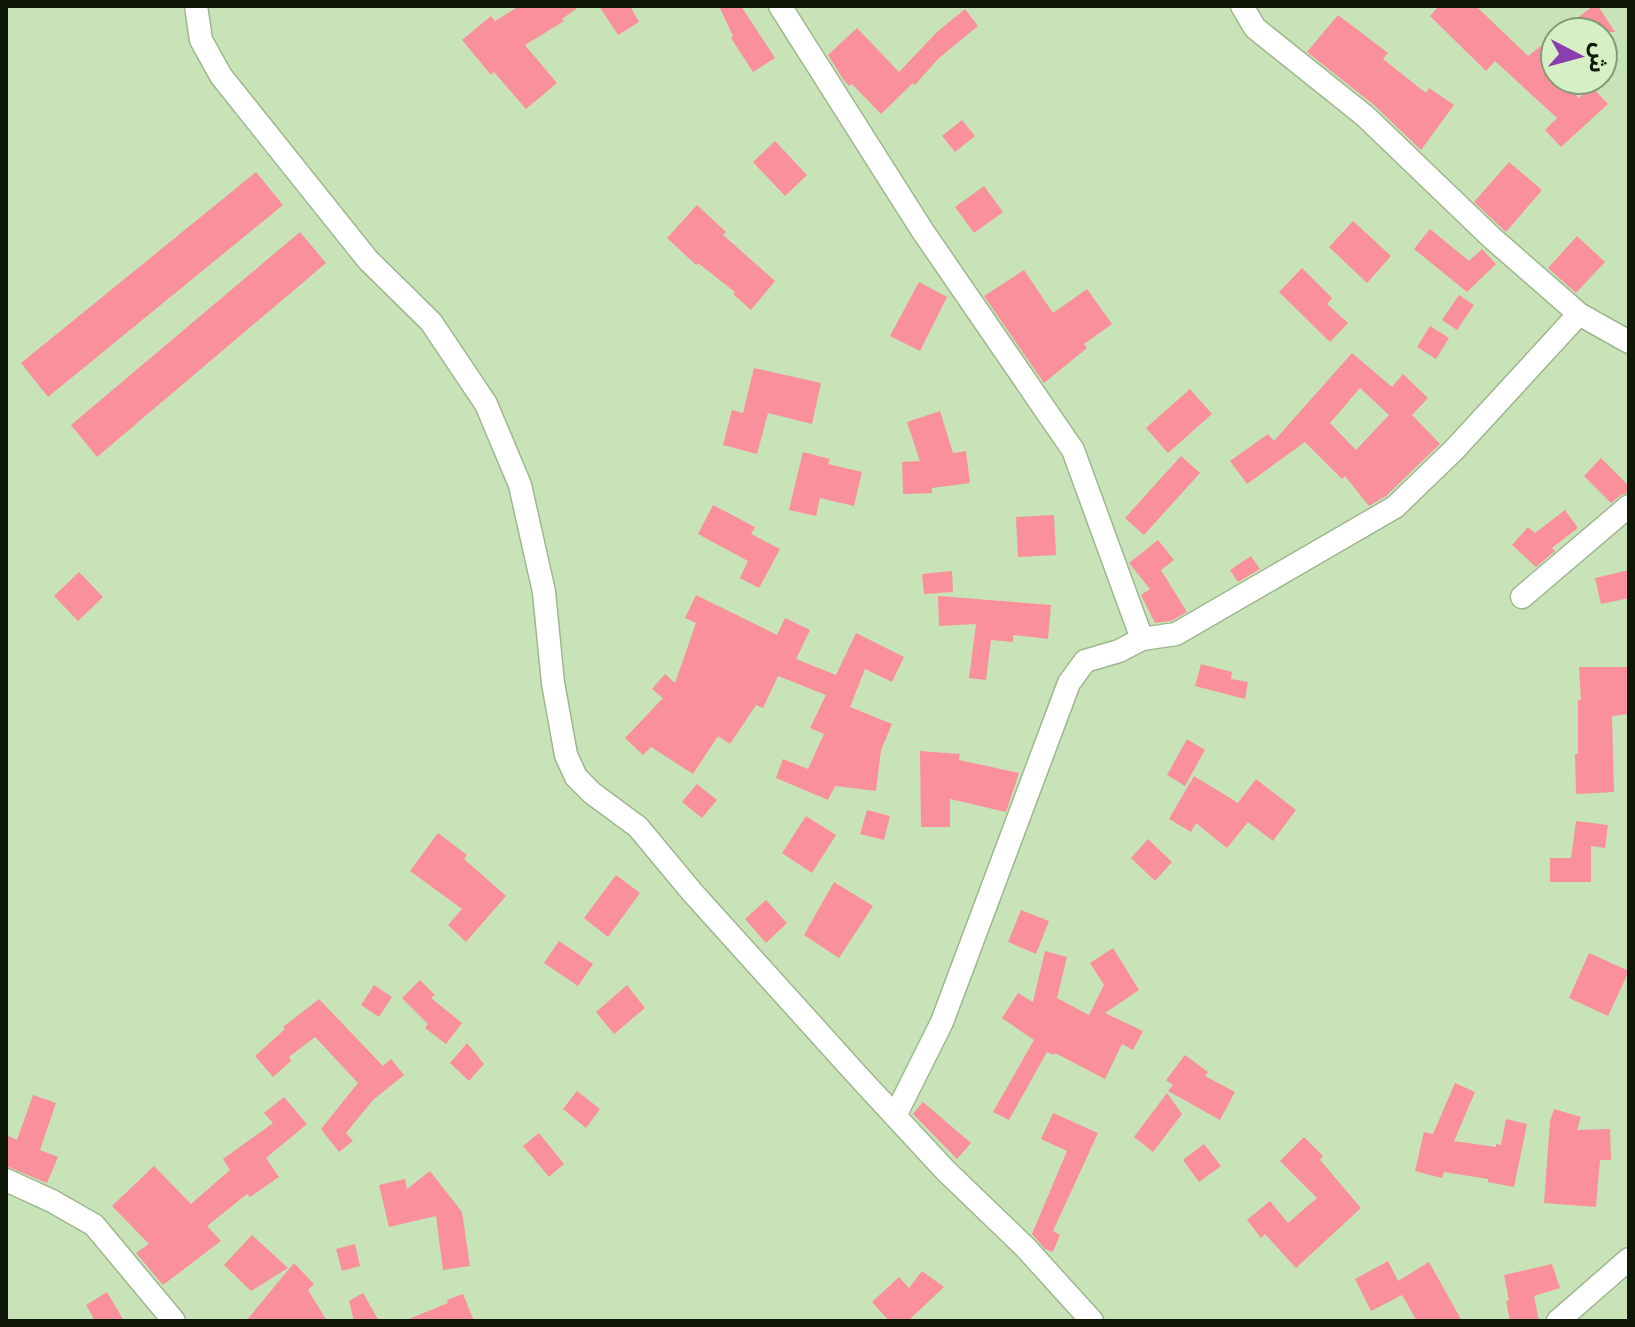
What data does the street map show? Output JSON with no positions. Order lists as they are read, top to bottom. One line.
{"north":"right"}
